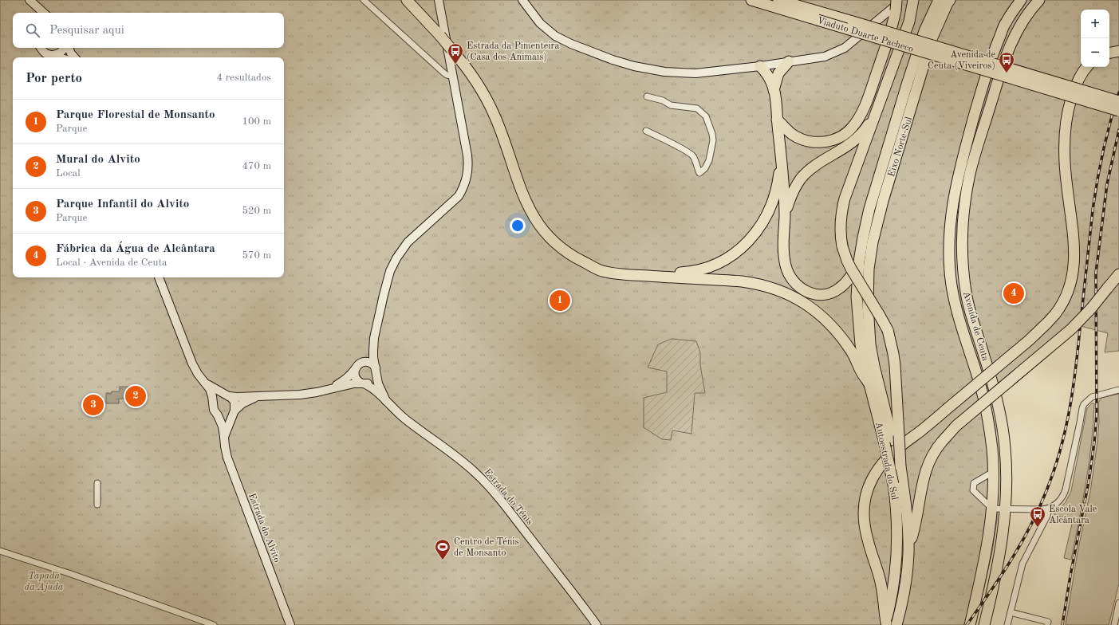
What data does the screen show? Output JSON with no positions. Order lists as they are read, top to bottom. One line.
{"streets":{"highway":["Viaduto Duarte Pacheco","Eixo Norte-Sul","Avenida de Ceuta","Autoestrada do Sul"],"main road":["Estrada do Ténis","Estrada do Alvito"]},"crossings":[["Eixo Norte-Sul","Autoestrada do Sul"]],"parks":["Tapada da Ajuda"],"places":{"bus stop":["Estrada da Pimenteira (Casa dos Animais)","Avenida de Ceuta (Viveiros)","Escola Vale Alcântara"],"sports":["Centro de Ténis de Monsanto"]},"page":{"map_buttons":["+","−"],"search":"Pesquisar aqui","heading":["Por perto","4 resultados"],"list":[{"mark":"1","name":"Parque Florestal de Monsanto","note":"Parque","value":"100 m"},{"mark":"2","name":"Mural do Alvito","note":"Local","value":"470 m"},{"mark":"3","name":"Parque Infantil do Alvito","note":"Parque","value":"520 m"},{"mark":"4","name":"Fábrica da Água de Alcântara","note":"Local · Avenida de Ceuta","value":"570 m"}],"pins":["4","1","2","3"]}}
